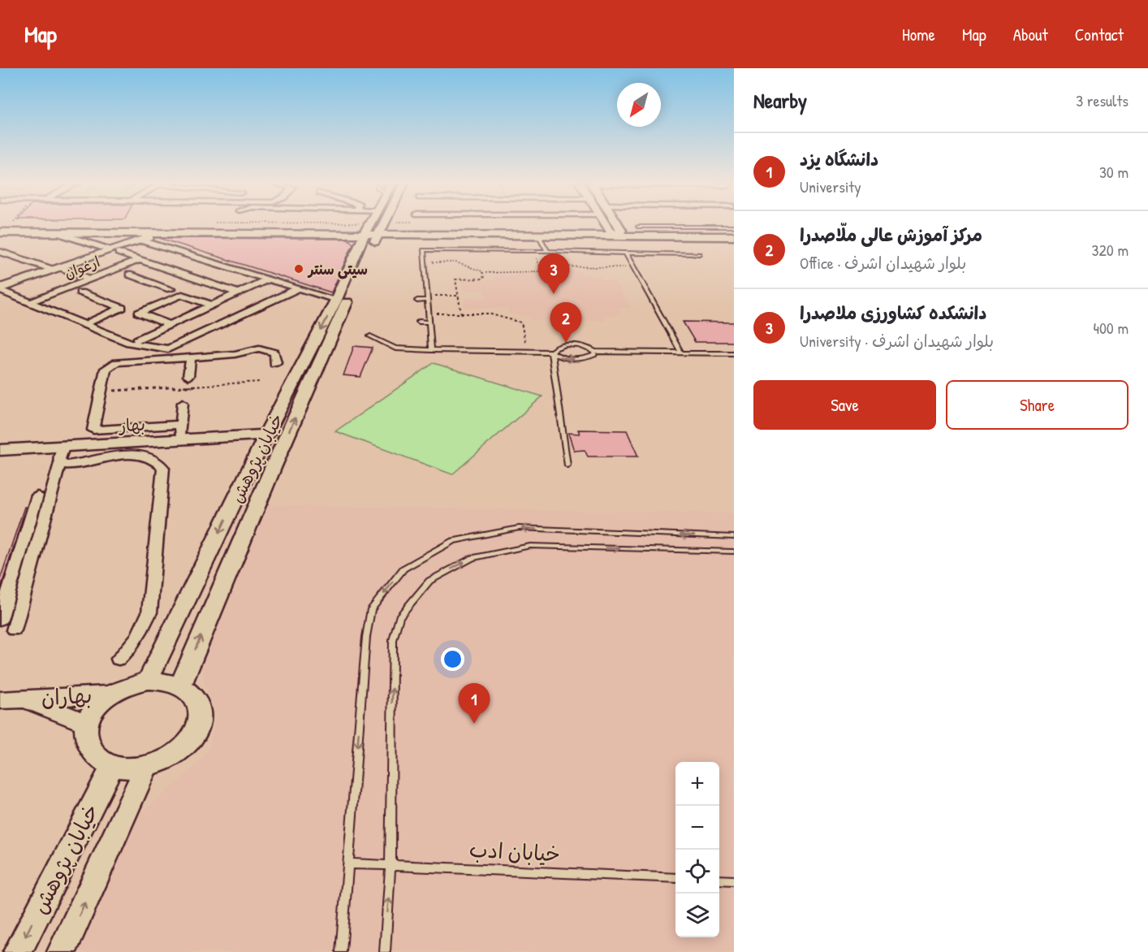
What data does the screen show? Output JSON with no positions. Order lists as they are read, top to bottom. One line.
{"streets":{"main road":["بهار","خیابان پژوهش","بهاران"],"street":["ارغوان"],"lane":["خیابان ادب"]},"crossings":[["بهار","خیابان پژوهش"],["خیابان پژوهش","بهاران"]],"places":["سیتی سنتر"],"north":"bottom left","page":{"header":"Map","nav":["Home","Map","About","Contact"],"heading":["Nearby","3 results"],"list":[{"mark":"1","name":"دانشگاه یزد","note":"University","value":"30 m"},{"mark":"2","name":"مرکز آموزش عالی ملّاصدرا","note":"Office · بلوار شهیدان اشرف","value":"320 m"},{"mark":"3","name":"دانشکده کشاورزی ملاصدرا","note":"University · بلوار شهیدان اشرف","value":"400 m"}],"pins":["3","2","1"],"buttons":["Save","Share"],"map_buttons":["+","−"]}}
